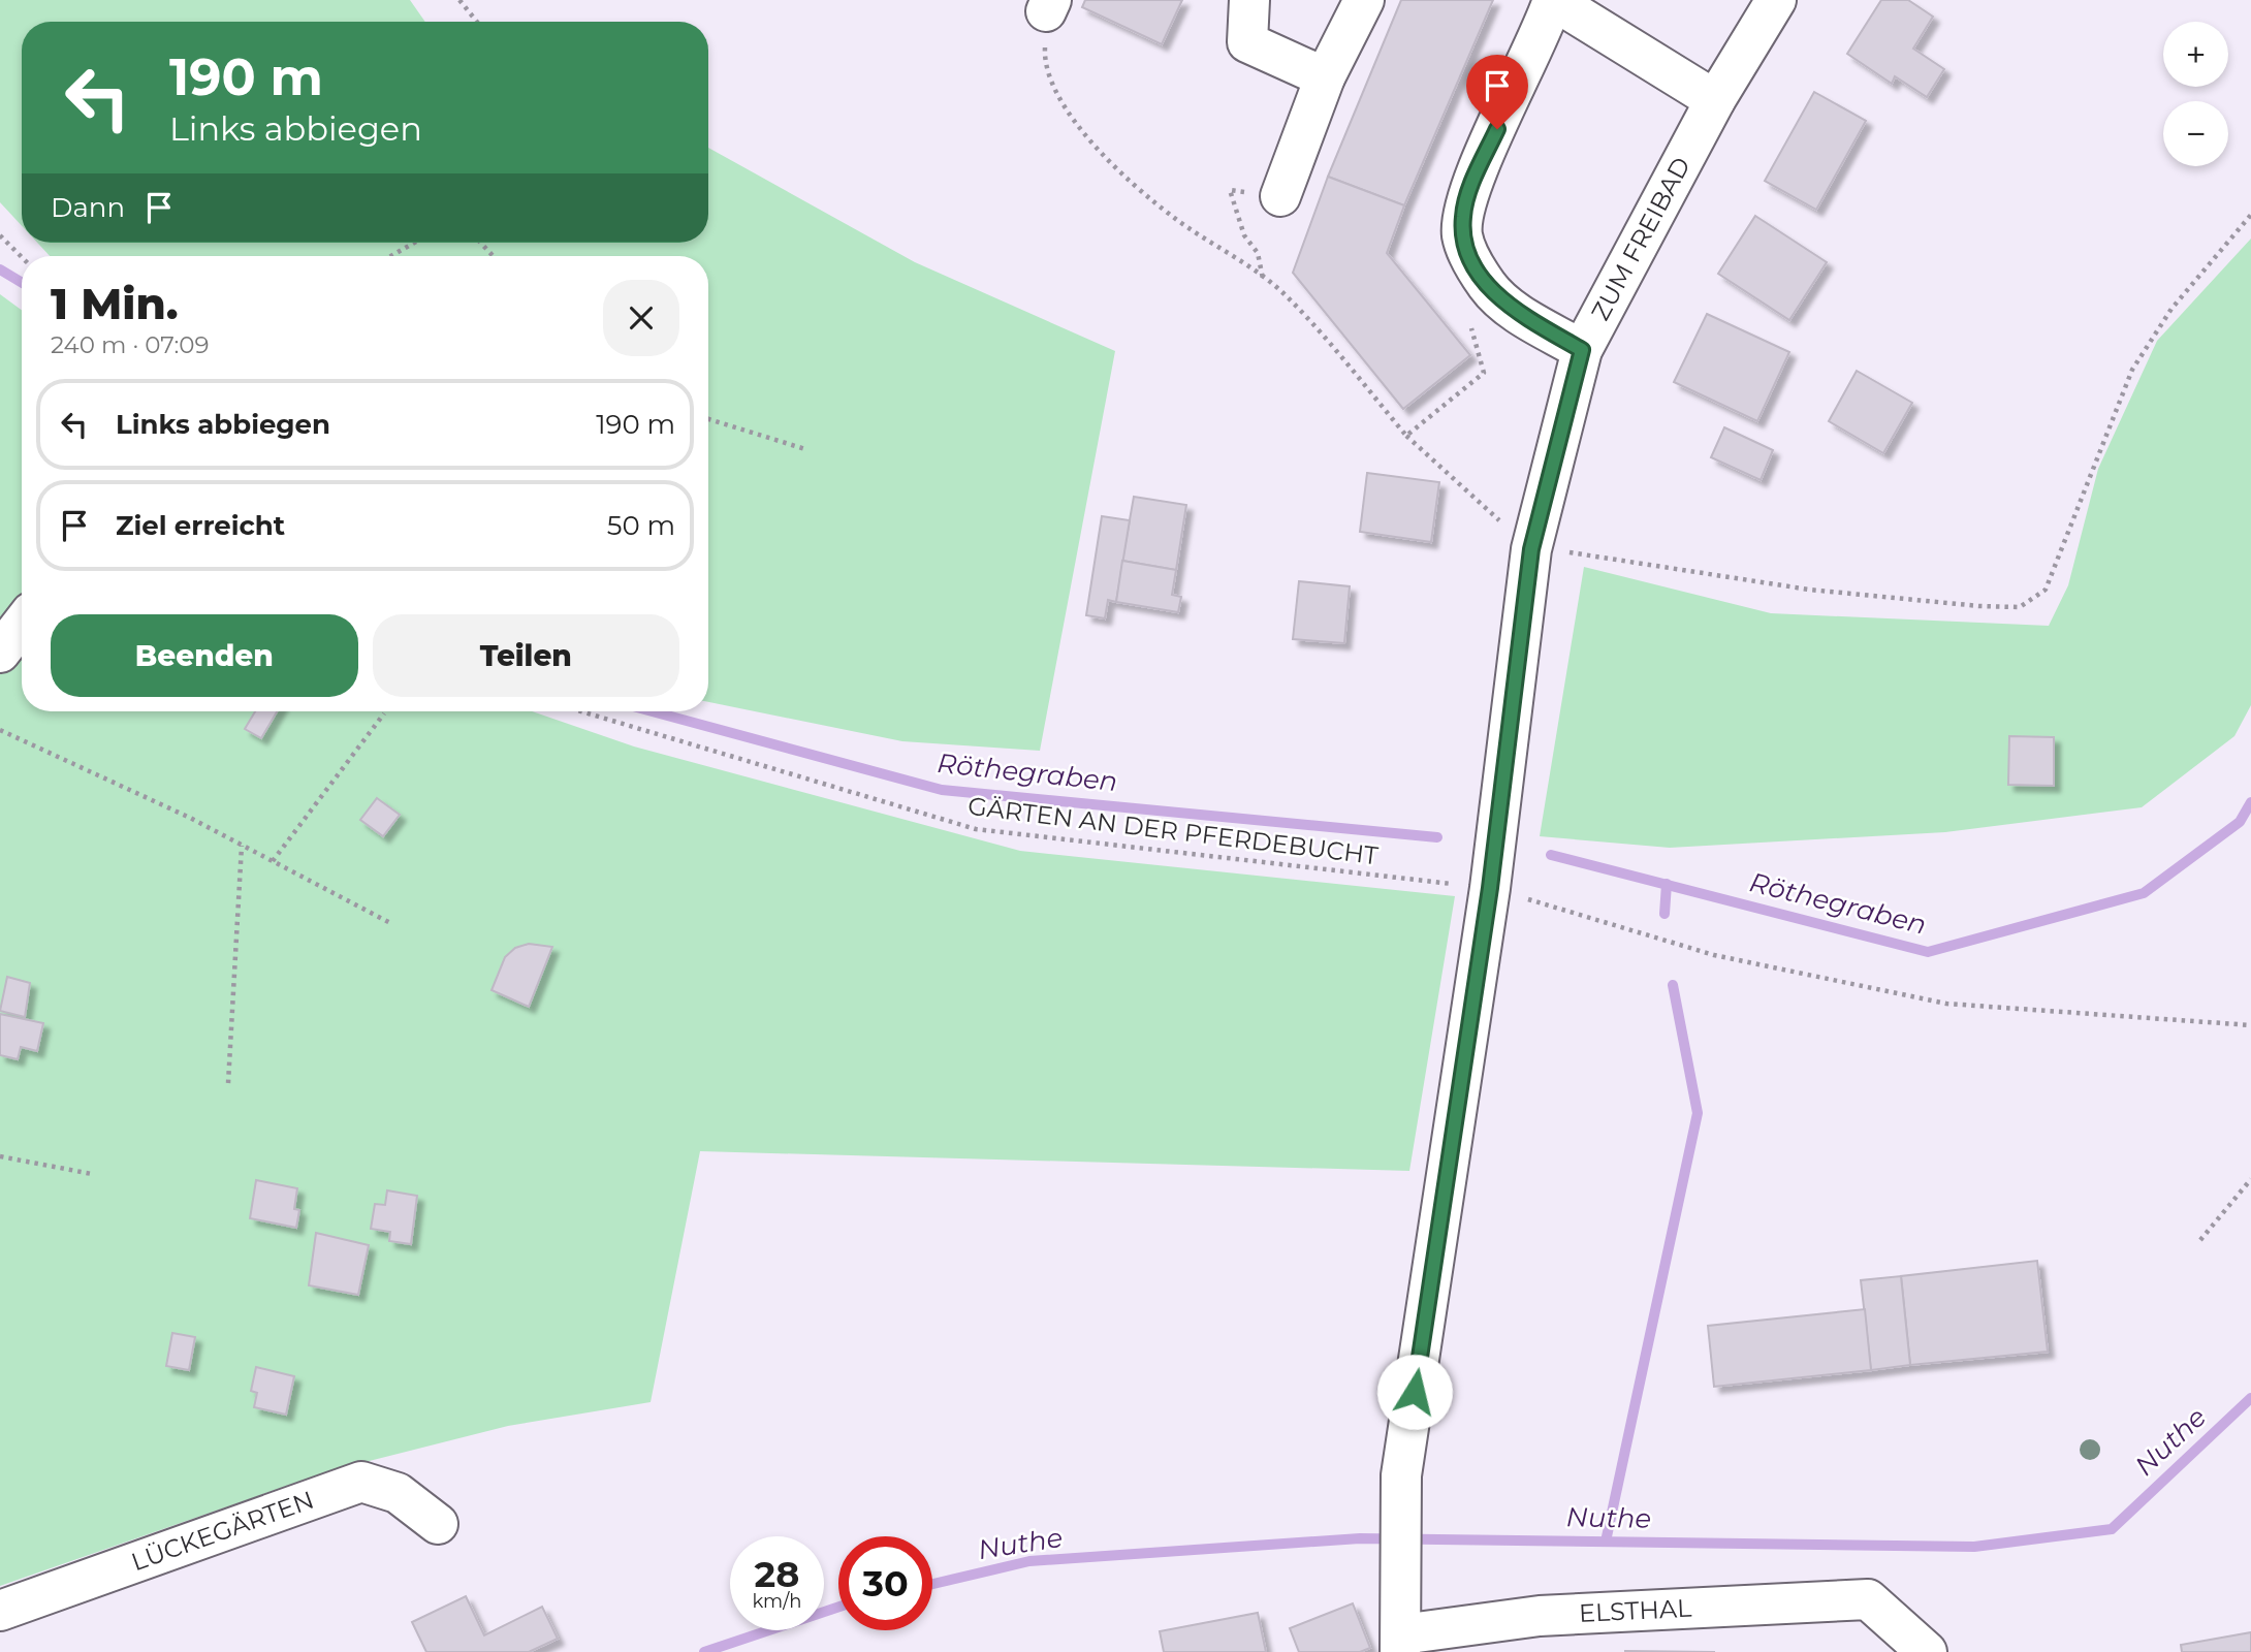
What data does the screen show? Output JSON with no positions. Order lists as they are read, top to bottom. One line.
{"streets":{"street":["ZUM FREIBAD","LÜCKEGÄRTEN","ELSTHAL"],"path":["GÄRTEN AN DER PFERDEBUCHT"]},"crossings":[["ZUM FREIBAD","GÄRTEN AN DER PFERDEBUCHT"],["ZUM FREIBAD","ELSTHAL"]],"water":["Röthegraben","Nuthe"],"page":{"map_buttons":["+","−"],"turn":["190 m","Links abbiegen"],"then":"Dann","heading":["1 Min.","240 m · 07:09"],"list":[{"name":"Links abbiegen","value":"190 m"},{"name":"Ziel erreicht","value":"50 m"}],"buttons":["Beenden","Teilen"],"speed":"28 km/h","limit":"30"}}
